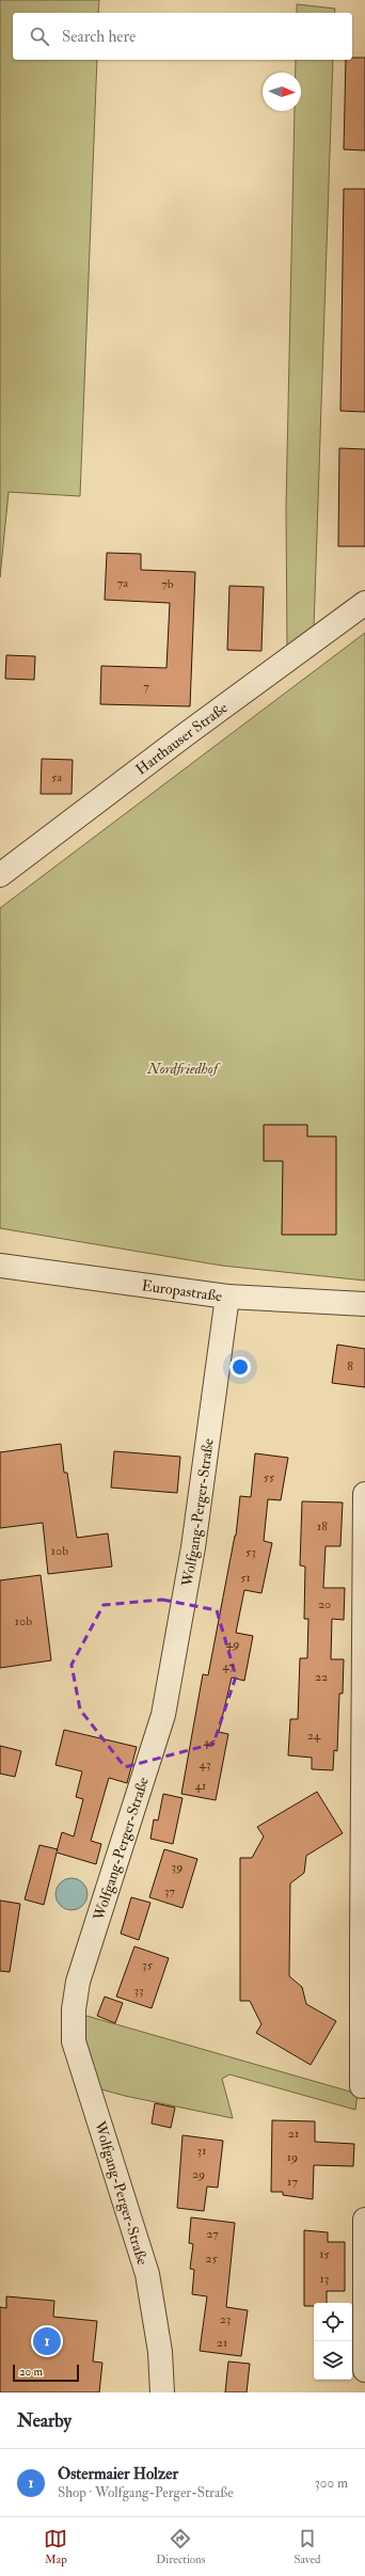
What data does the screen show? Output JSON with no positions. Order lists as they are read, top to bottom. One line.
{"streets":{"street":["Harthauser Straße","Europastraße","Wolfgang-Perger-Straße"]},"crossings":[["Europastraße","Wolfgang-Perger-Straße"]],"parks":["Nordfriedhof"],"house_numbers":["7a","7b","7","5a","8","55","18","10b","53","51","20","10b","49","47","22","24","45","43","41","39","37","35","33","21","31","19","29","17","27","15","25","13","23","21"],"scale_bar":"20 m","north":"right","page":{"search":"Search here","pins":"1","scale":"20 m","heading":"Nearby","list":[{"mark":"1","name":"Ostermaier Holzer","note":"Shop · Wolfgang-Perger-Straße","value":"300 m"}],"nav":["Map","Directions","Saved"]}}
